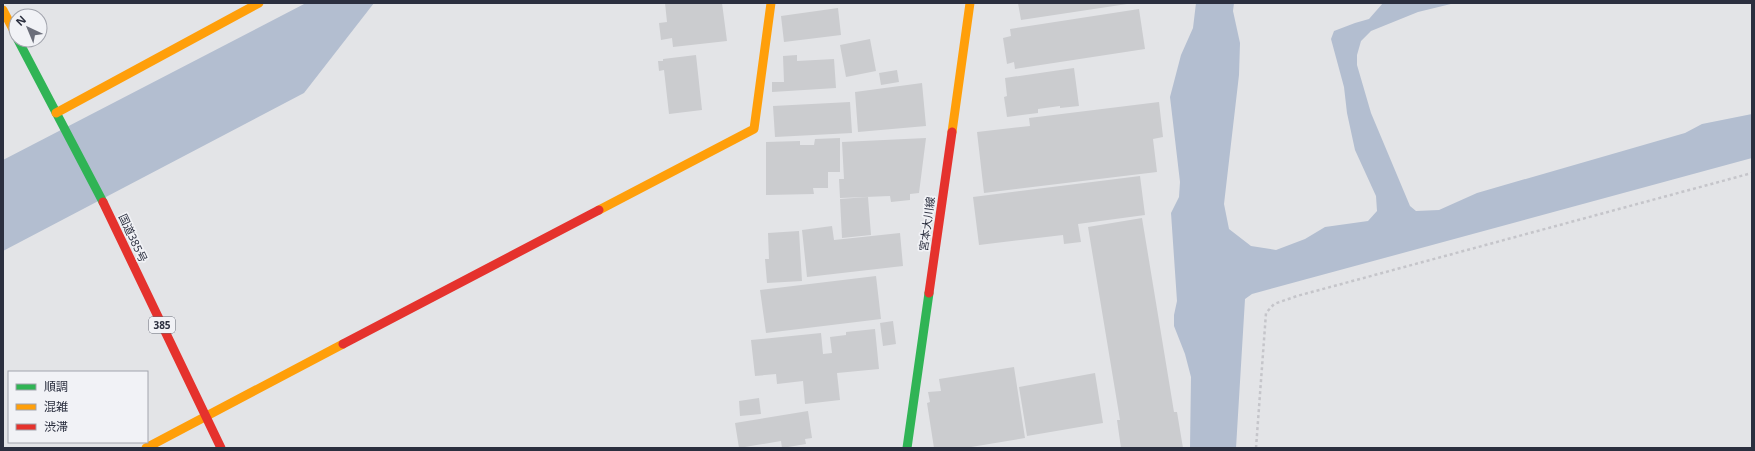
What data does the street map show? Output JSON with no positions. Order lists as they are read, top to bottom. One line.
{"streets":{"main road":["宮本大川線","国道385号","385"]},"legend":["順調","混雑","渋滞"],"north":"top left"}
